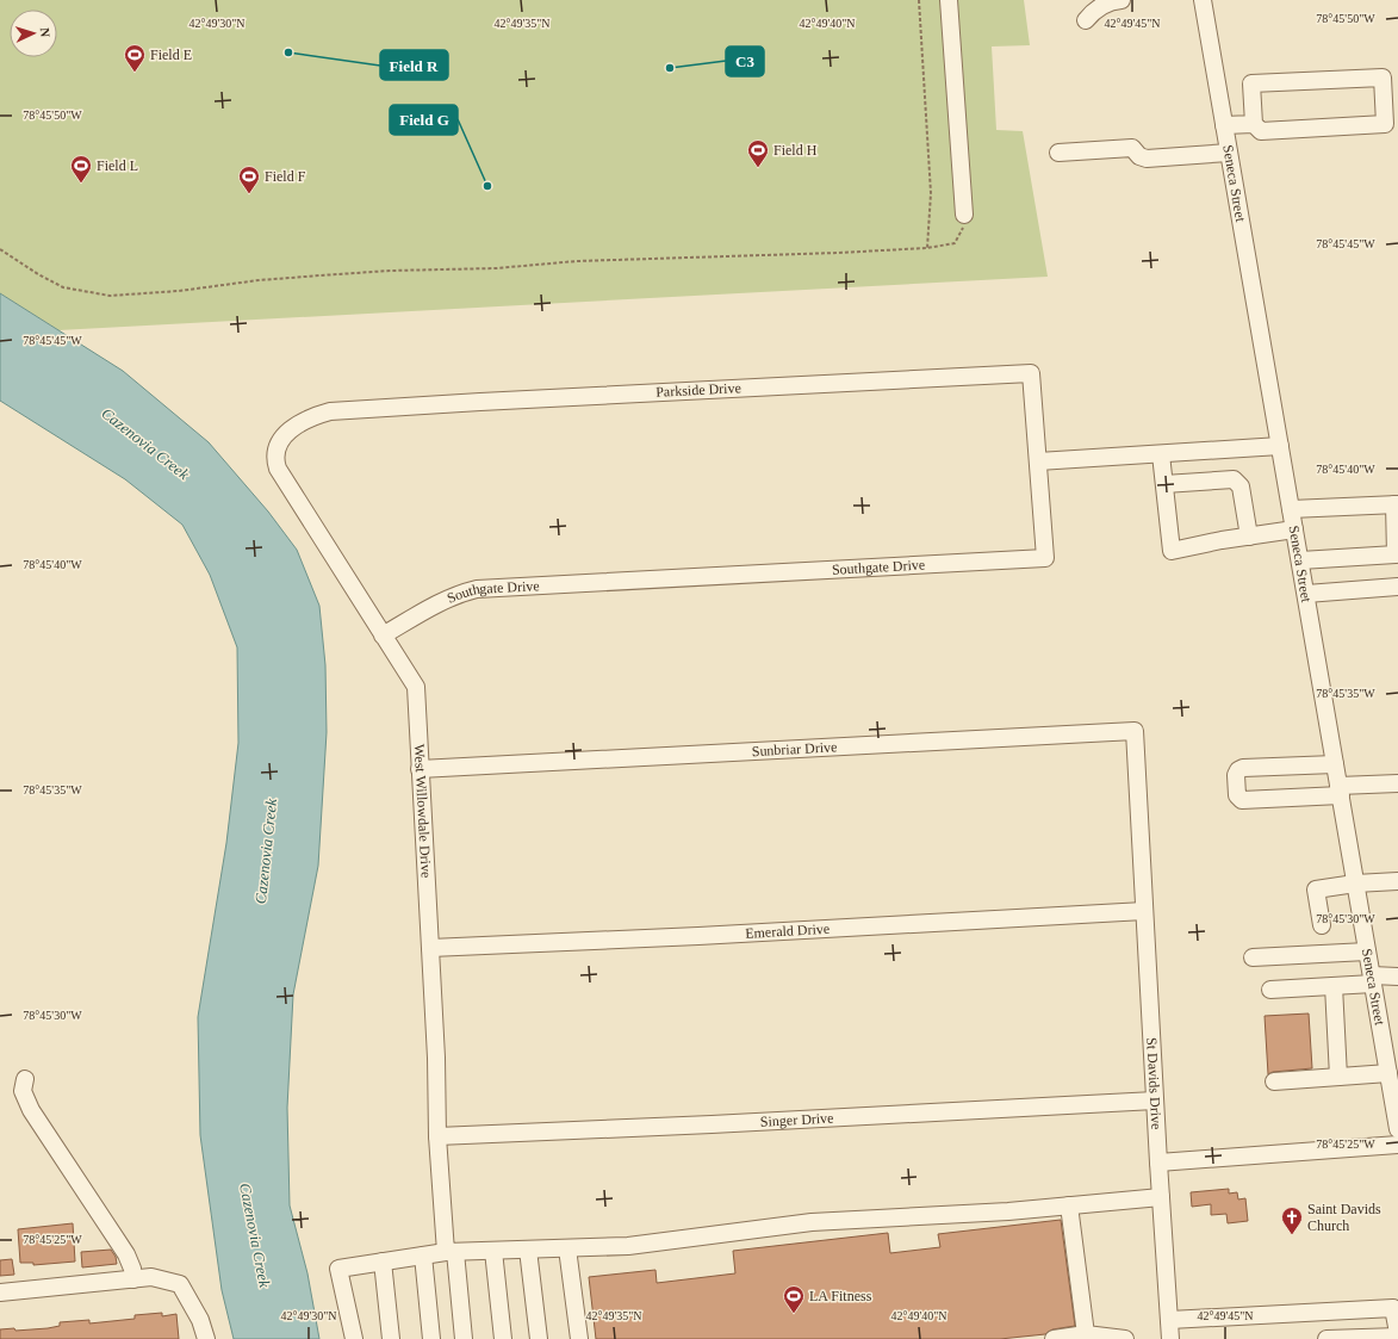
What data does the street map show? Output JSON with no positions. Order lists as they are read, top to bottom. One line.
{"streets":{"street":["Seneca Street","Parkside Drive","Southgate Drive","Sunbriar Drive","West Willowdale Drive","Emerald Drive","St Davids Drive","Singer Drive"]},"crossings":[["Parkside Drive","Southgate Drive"],["Parkside Drive","West Willowdale Drive"],["Southgate Drive","West Willowdale Drive"],["Sunbriar Drive","West Willowdale Drive"],["Sunbriar Drive","St Davids Drive"],["West Willowdale Drive","Emerald Drive"],["West Willowdale Drive","Singer Drive"],["Emerald Drive","St Davids Drive"],["St Davids Drive","Singer Drive"]],"water":["Cazenovia Creek"],"places":{"other":["Field R","C3","Field G"],"sports":["Field E","Field H","Field L","Field F","LA Fitness"],"church":["Saint Davids Church"]},"north":"right","coordinates":["78°45'50\"W","42°49'30\"N","42°49'35\"N","42°49'40\"N","42°49'45\"N","78°45'45\"W","78°45'40\"W","78°45'35\"W","78°45'30\"W","78°45'25\"W"]}
